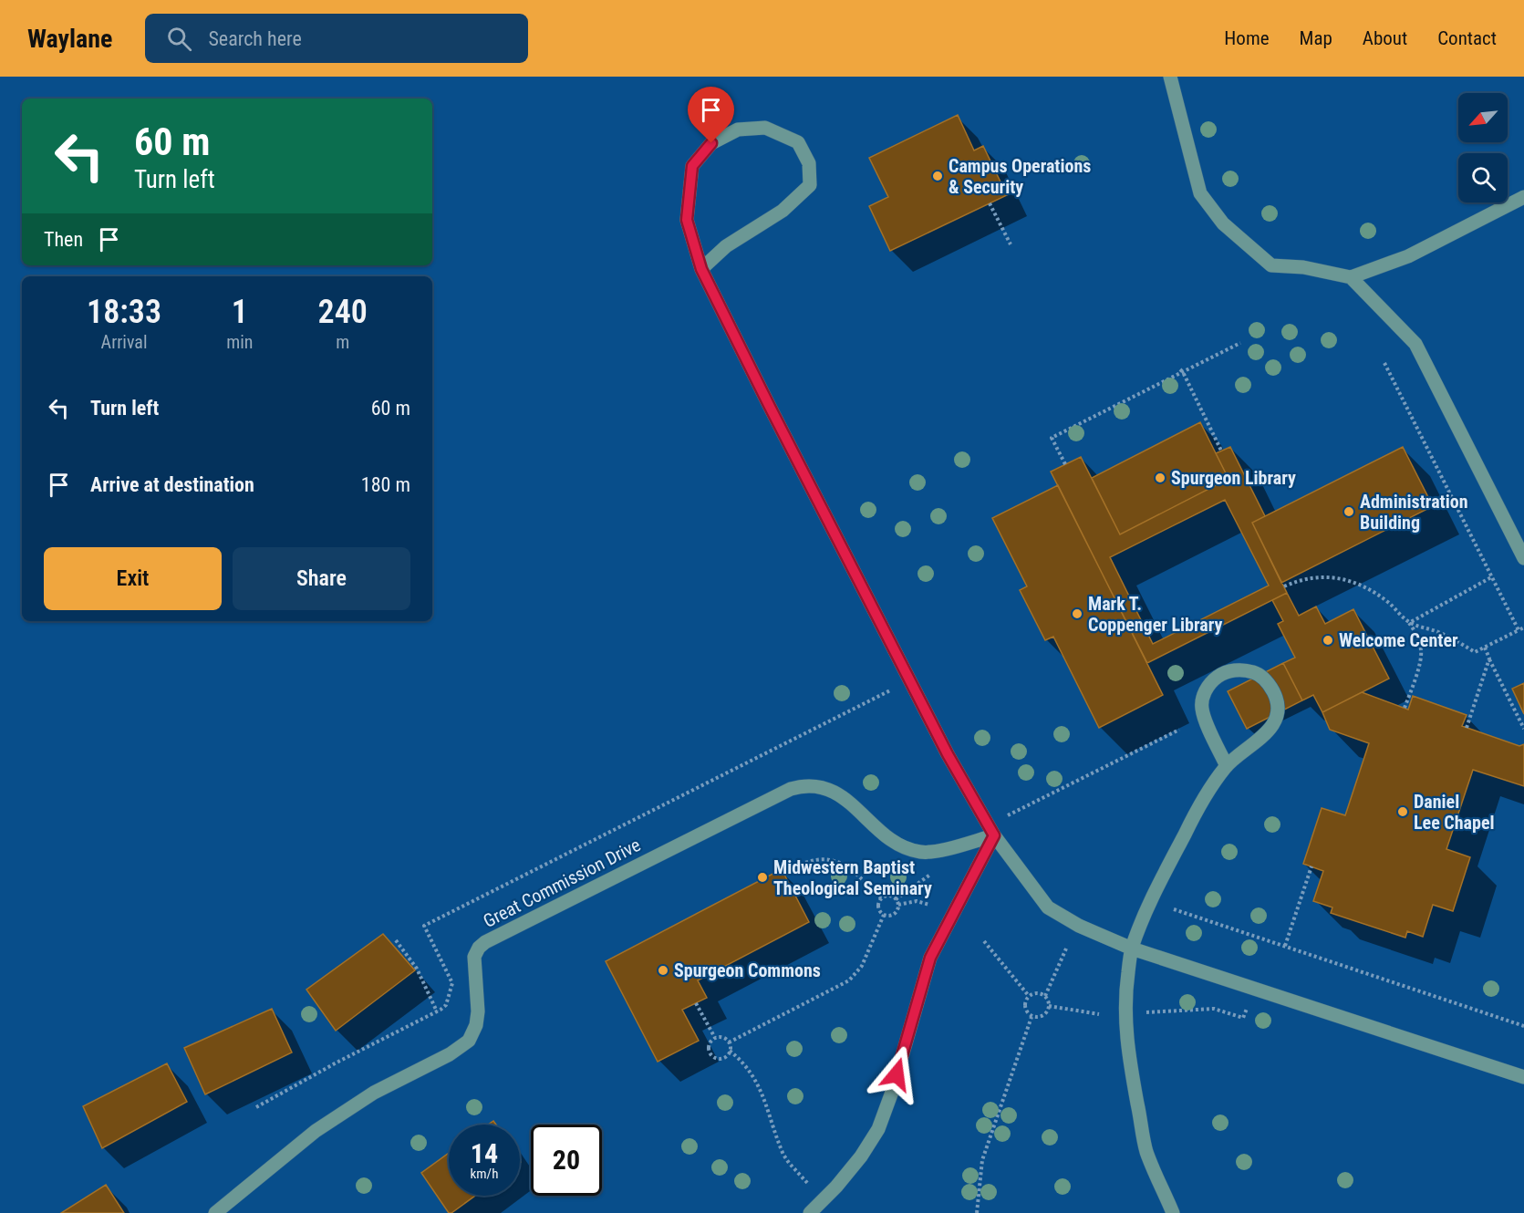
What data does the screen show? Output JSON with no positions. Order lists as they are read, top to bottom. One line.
{"streets":{"street":["Great Commission Drive"]},"places":["Campus Operations & Security","Spurgeon Library","Administration Building","Mark T. Coppenger Library","Welcome Center","Daniel Lee Chapel","Midwestern Baptist Theological Seminary","Spurgeon Commons"],"north":"bottom left","page":{"header":"Waylane","search":"Search here","nav":["Home","Map","About","Contact"],"turn":["60 m","Turn left"],"then":"Then","eta":["18:33","Arrival","1","min","240","m"],"list":[{"name":"Turn left","value":"60 m"},{"name":"Arrive at destination","value":"180 m"}],"buttons":["Exit","Share"],"speed":"14 km/h","limit":"20"}}
